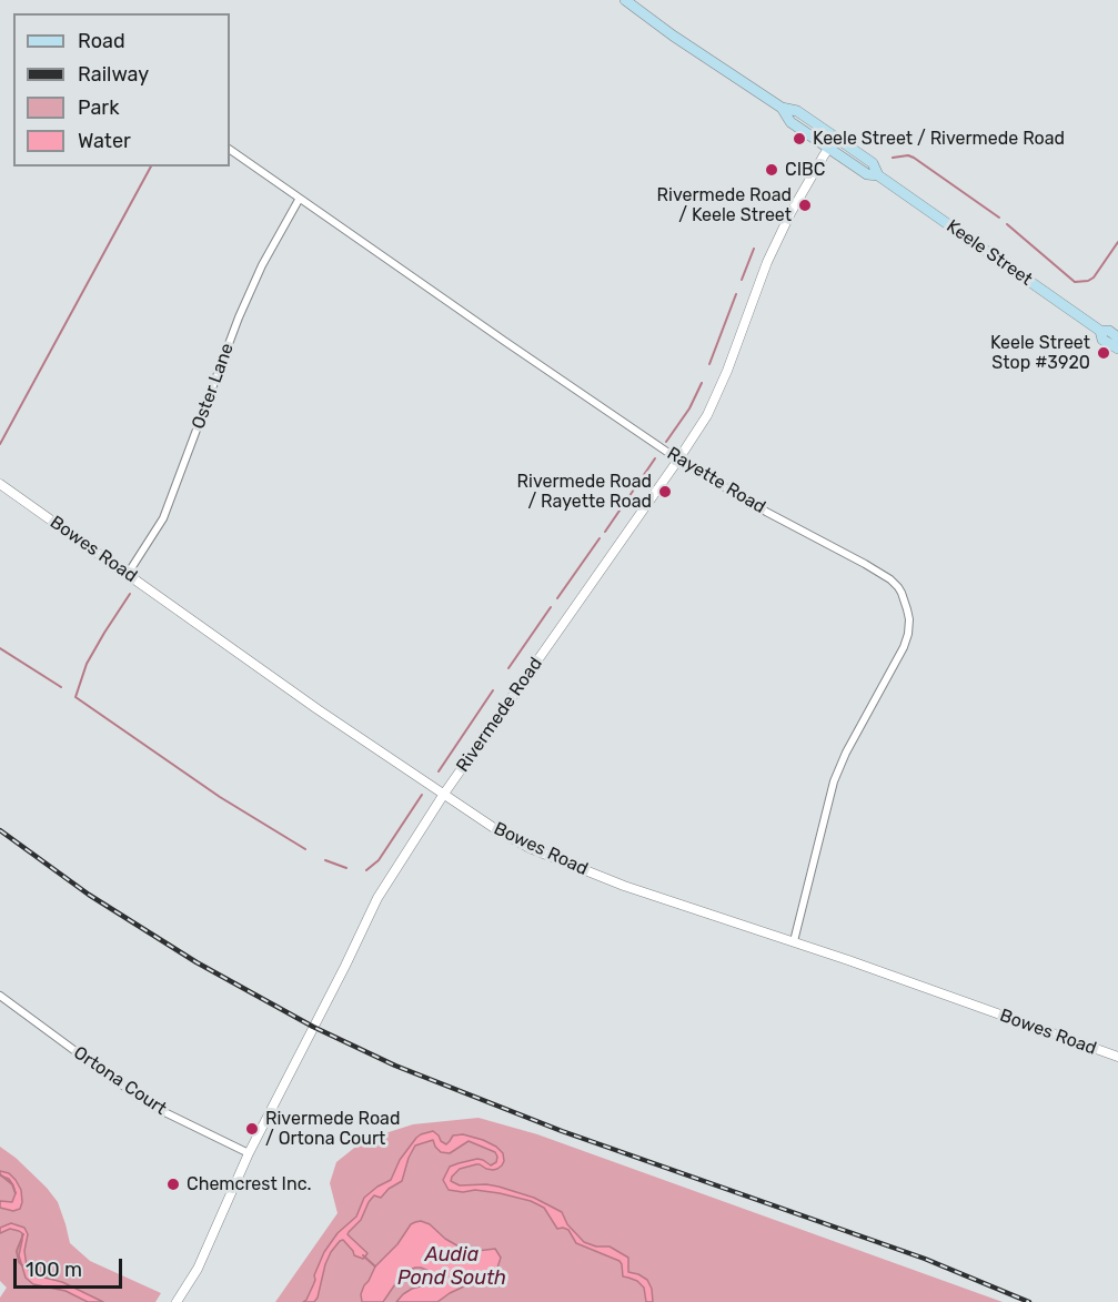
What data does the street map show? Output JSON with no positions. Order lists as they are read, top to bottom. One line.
{"streets":{"main road":["Keele Street"],"street":["Oster Lane","Rayette Road","Bowes Road","Rivermede Road","Ortona Court"]},"crossings":[["Keele Street","Rivermede Road"],["Oster Lane","Rayette Road"],["Oster Lane","Bowes Road"],["Rayette Road","Bowes Road"],["Rayette Road","Rivermede Road"],["Bowes Road","Rivermede Road"],["Rivermede Road","Ortona Court"]],"water":["Audia Pond South"],"places":["Keele Street / Rivermede Road","CIBC","Rivermede Road / Keele Street","Keele Street Stop #3920","Rivermede Road / Rayette Road","Rivermede Road / Ortona Court","Chemcrest Inc."],"legend":["Road","Railway","Park","Water"],"scale_bar":"100 m"}
